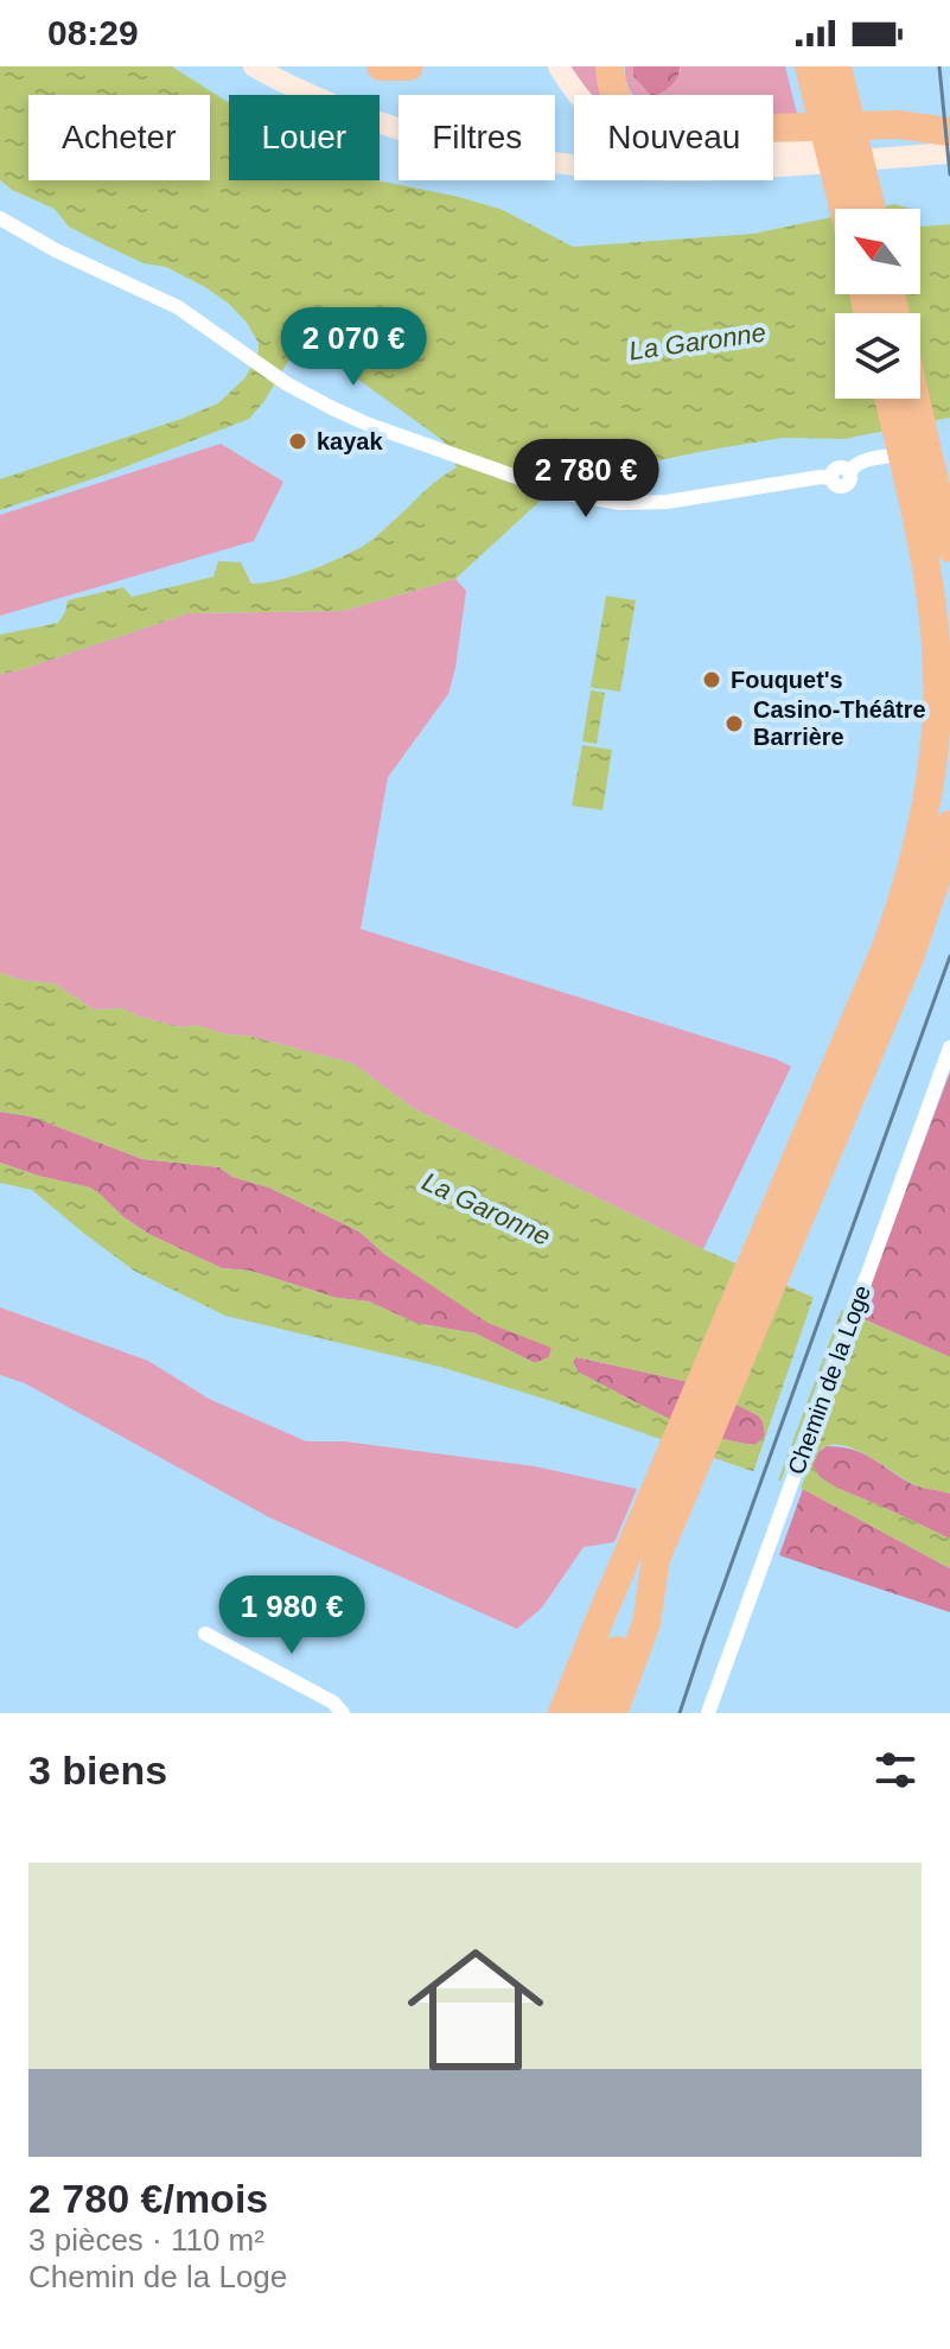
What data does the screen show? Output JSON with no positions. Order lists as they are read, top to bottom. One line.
{"streets":{"street":["Chemin de la Loge"]},"water":["La Garonne"],"places":["kayak","Fouquet's","Casino-Théâtre Barrière"],"north":"top left","page":{"status":"08:29","chip":["Acheter","Louer","Filtres","Nouveau"],"price":["2 070 €","2 780 €","1 980 €"],"heading":"3 biens","list":[{"name":"2 780 €/mois","note":"3 pièces · 110 m² · Chemin de la Loge"}]}}
